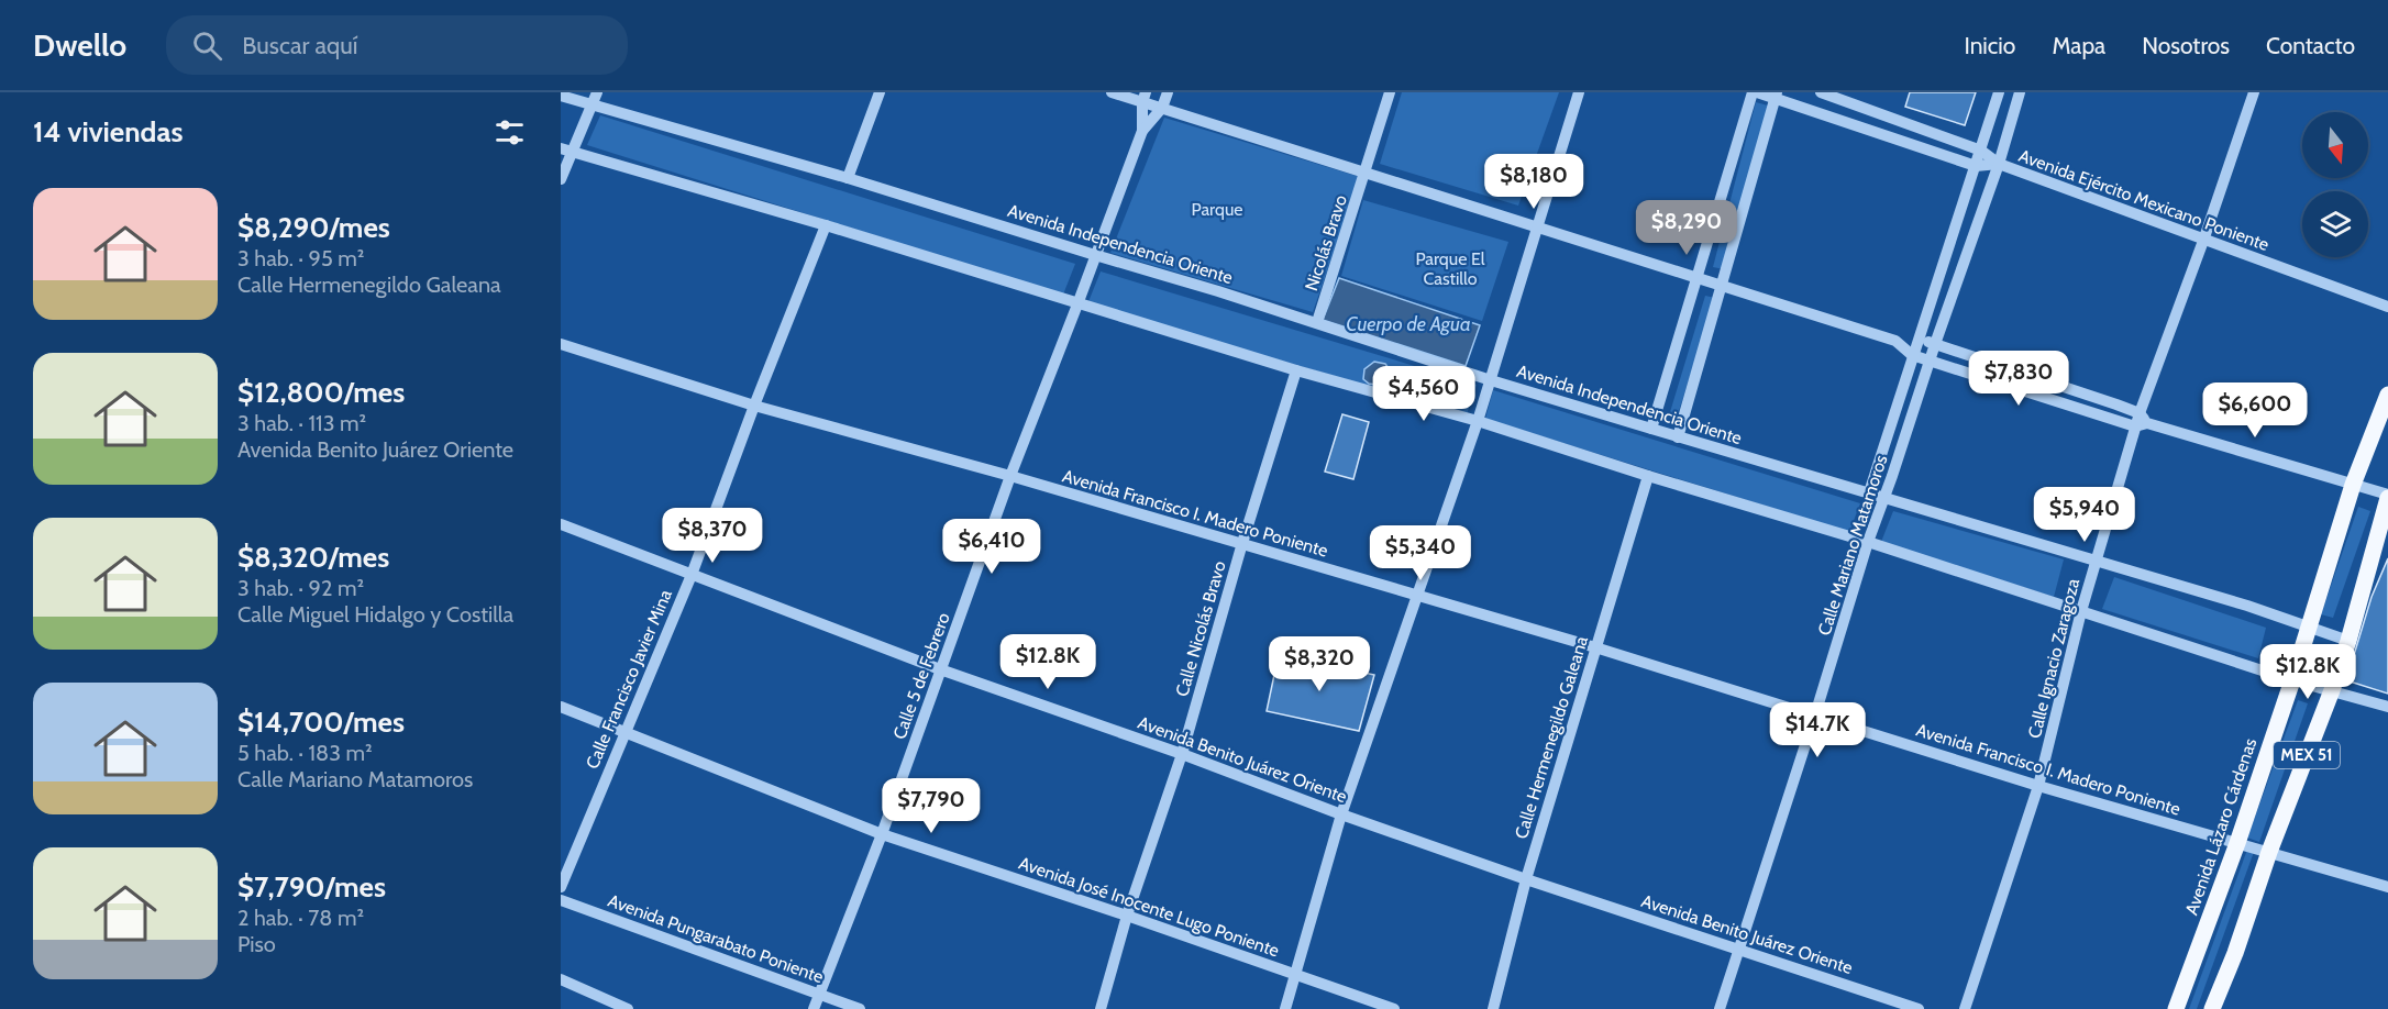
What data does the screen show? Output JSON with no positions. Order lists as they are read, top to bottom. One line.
{"streets":{"main road":["MEX 51","Avenida Lázaro Cárdenas"],"street":["Avenida Ejército Mexicano Poniente","Nicolás Bravo","Avenida Independencia Oriente","Avenida Francisco I. Madero Poniente","Calle Mariano Matamoros","Calle Nicolás Bravo","Calle Ignacio Zaragoza","Calle 5 de Febrero","Calle Francisco Javier Mina","Calle Hermenegildo Galeana","Avenida Benito Juárez Oriente","Avenida José Inocente Lugo Poniente","Avenida Pungarabato Poniente"]},"crossings":[["Avenida Ejército Mexicano Poniente","Calle Mariano Matamoros"],["Avenida Ejército Mexicano Poniente","Calle Ignacio Zaragoza"],["Nicolás Bravo","Avenida Independencia Oriente"],["Avenida Independencia Oriente","Calle Mariano Matamoros"],["Avenida Independencia Oriente","Calle Ignacio Zaragoza"],["Avenida Independencia Oriente","Calle 5 de Febrero"],["Avenida Independencia Oriente","MEX 51"],["Avenida Independencia Oriente","Avenida Lázaro Cárdenas"],["Avenida Francisco I. Madero Poniente","Calle Mariano Matamoros"],["Avenida Francisco I. Madero Poniente","Calle Nicolás Bravo"],["Avenida Francisco I. Madero Poniente","Calle Ignacio Zaragoza"],["Avenida Francisco I. Madero Poniente","Calle 5 de Febrero"],["Avenida Francisco I. Madero Poniente","Calle Francisco Javier Mina"],["Avenida Francisco I. Madero Poniente","Calle Hermenegildo Galeana"],["Avenida Francisco I. Madero Poniente","MEX 51"],["Avenida Francisco I. Madero Poniente","Avenida Lázaro Cárdenas"],["Calle Mariano Matamoros","Avenida Benito Juárez Oriente"],["Calle Nicolás Bravo","Avenida Benito Juárez Oriente"],["Calle Nicolás Bravo","Avenida José Inocente Lugo Poniente"],["Calle 5 de Febrero","Avenida Benito Juárez Oriente"],["Calle 5 de Febrero","Avenida José Inocente Lugo Poniente"],["Calle 5 de Febrero","Avenida Pungarabato Poniente"],["Calle Francisco Javier Mina","Avenida Benito Juárez Oriente"],["Calle Francisco Javier Mina","Avenida José Inocente Lugo Poniente"],["Calle Hermenegildo Galeana","Avenida Benito Juárez Oriente"]],"water":["Cuerpo de Agua"],"parks":["Parque","Parque El Castillo"],"north":"bottom","page":{"header":"Dwello","search":"Buscar aquí","nav":["Inicio","Mapa","Nosotros","Contacto"],"heading":"14 viviendas","price":["$8,180","$8,290","$7,830","$4,560","$6,600","$5,940","$8,370","$6,410","$5,340","$12.8K","$8,320","$12.8K","$14.7K","$7,790"],"list":[{"name":"$8,290/mes","note":"3 hab. · 95 m² · Calle Hermenegildo Galeana"},{"name":"$12,800/mes","note":"3 hab. · 113 m² · Avenida Benito Juárez Oriente"},{"name":"$8,320/mes","note":"3 hab. · 92 m² · Calle Miguel Hidalgo y Costilla"},{"name":"$14,700/mes","note":"5 hab. · 183 m² · Calle Mariano Matamoros"},{"name":"$7,790/mes","note":"2 hab. · 78 m² · Piso"}]}}
